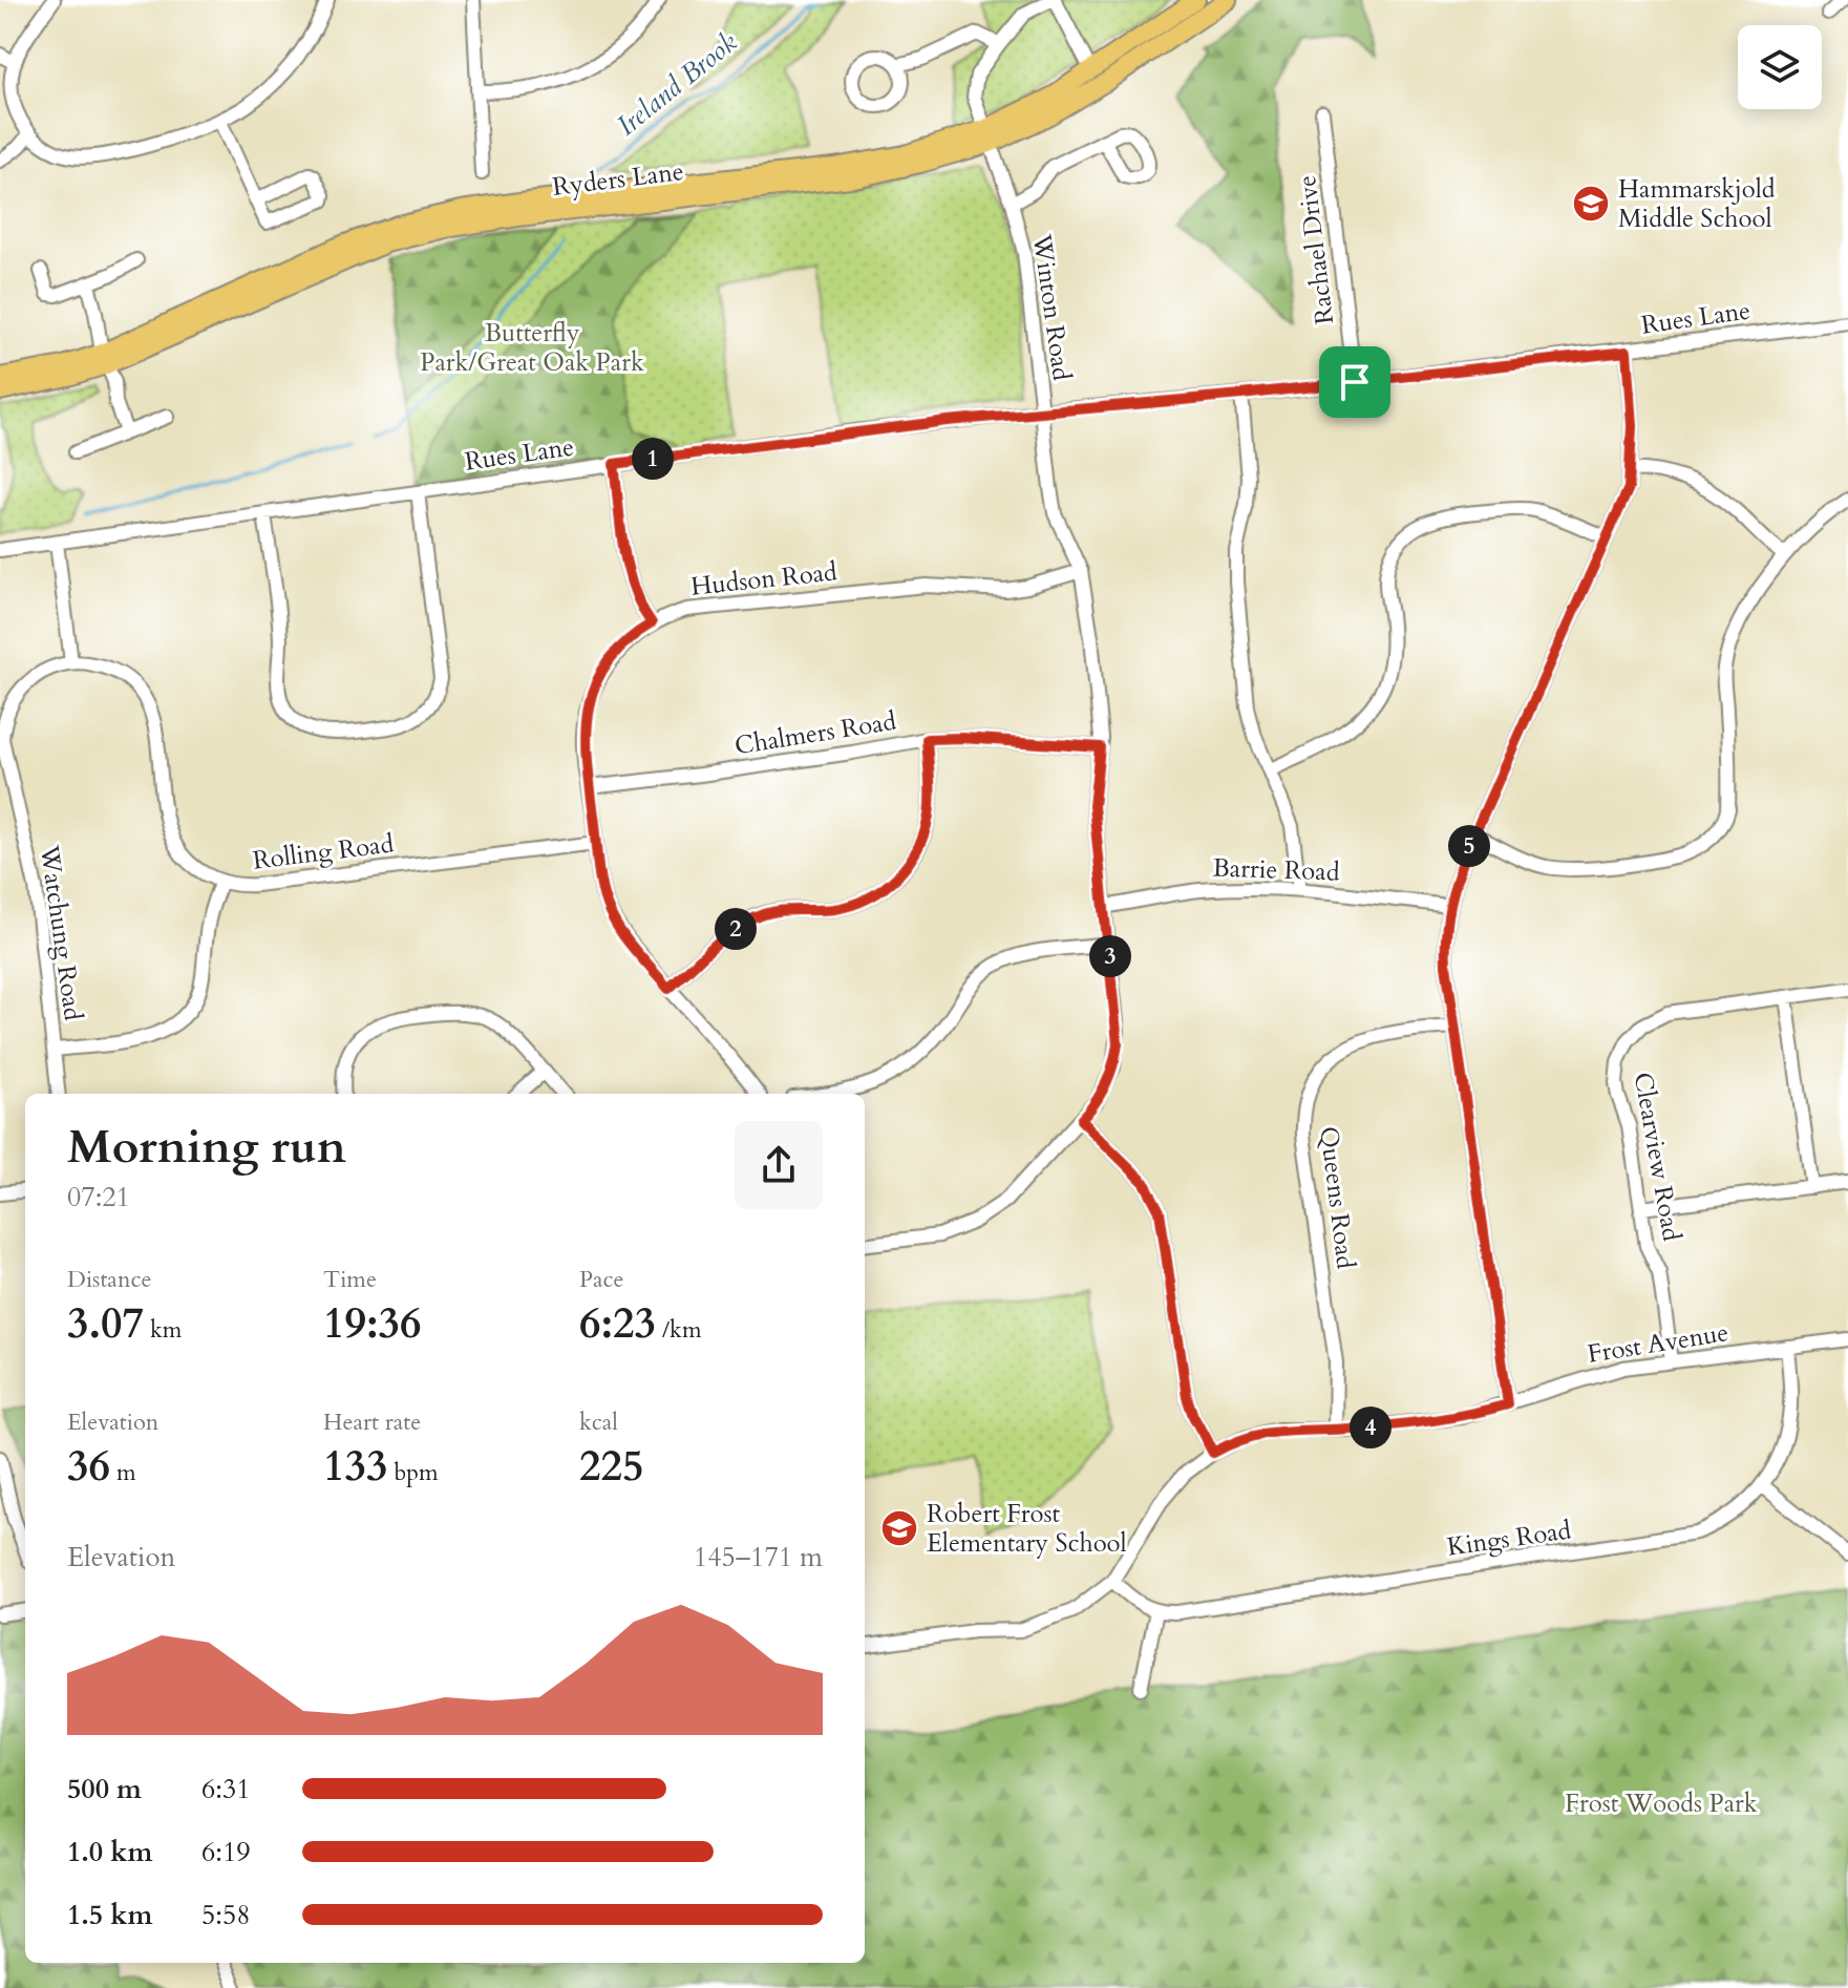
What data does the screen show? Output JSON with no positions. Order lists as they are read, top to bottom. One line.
{"streets":{"main road":["Ryders Lane"],"street":["Rachael Drive","Winton Road","Rues Lane","Hudson Road","Chalmers Road","Rolling Road","Barrie Road","Watchung Road","Clearview Road","Queens Road","Frost Avenue","Kings Road"]},"crossings":[["Ryders Lane","Winton Road"],["Rachael Drive","Rues Lane"],["Winton Road","Rues Lane"],["Winton Road","Hudson Road"],["Winton Road","Chalmers Road"],["Winton Road","Barrie Road"],["Hudson Road","Chalmers Road"],["Hudson Road","Rolling Road"],["Rolling Road","Watchung Road"],["Clearview Road","Frost Avenue"],["Queens Road","Frost Avenue"],["Frost Avenue","Kings Road"]],"water":["Ireland Brook"],"parks":["Butterfly Park/Great Oak Park","Frost Woods Park"],"places":{"school or university":["Hammarskjold Middle School","Robert Frost Elementary School"]},"page":{"pins":["1","5","2","3","4"],"heading":["Morning run","07:21"],"stats":[["Distance","3.07 km"],["Time","19:36"],["Pace","6:23 /km"],["Elevation","36 m"],["Heart rate","133 bpm"],["kcal","225"]],"chart":["Elevation","145–171 m"],"list":[{"name":"500 m","note":"6:31"},{"name":"1.0 km","note":"6:19"},{"name":"1.5 km","note":"5:58"}]}}
